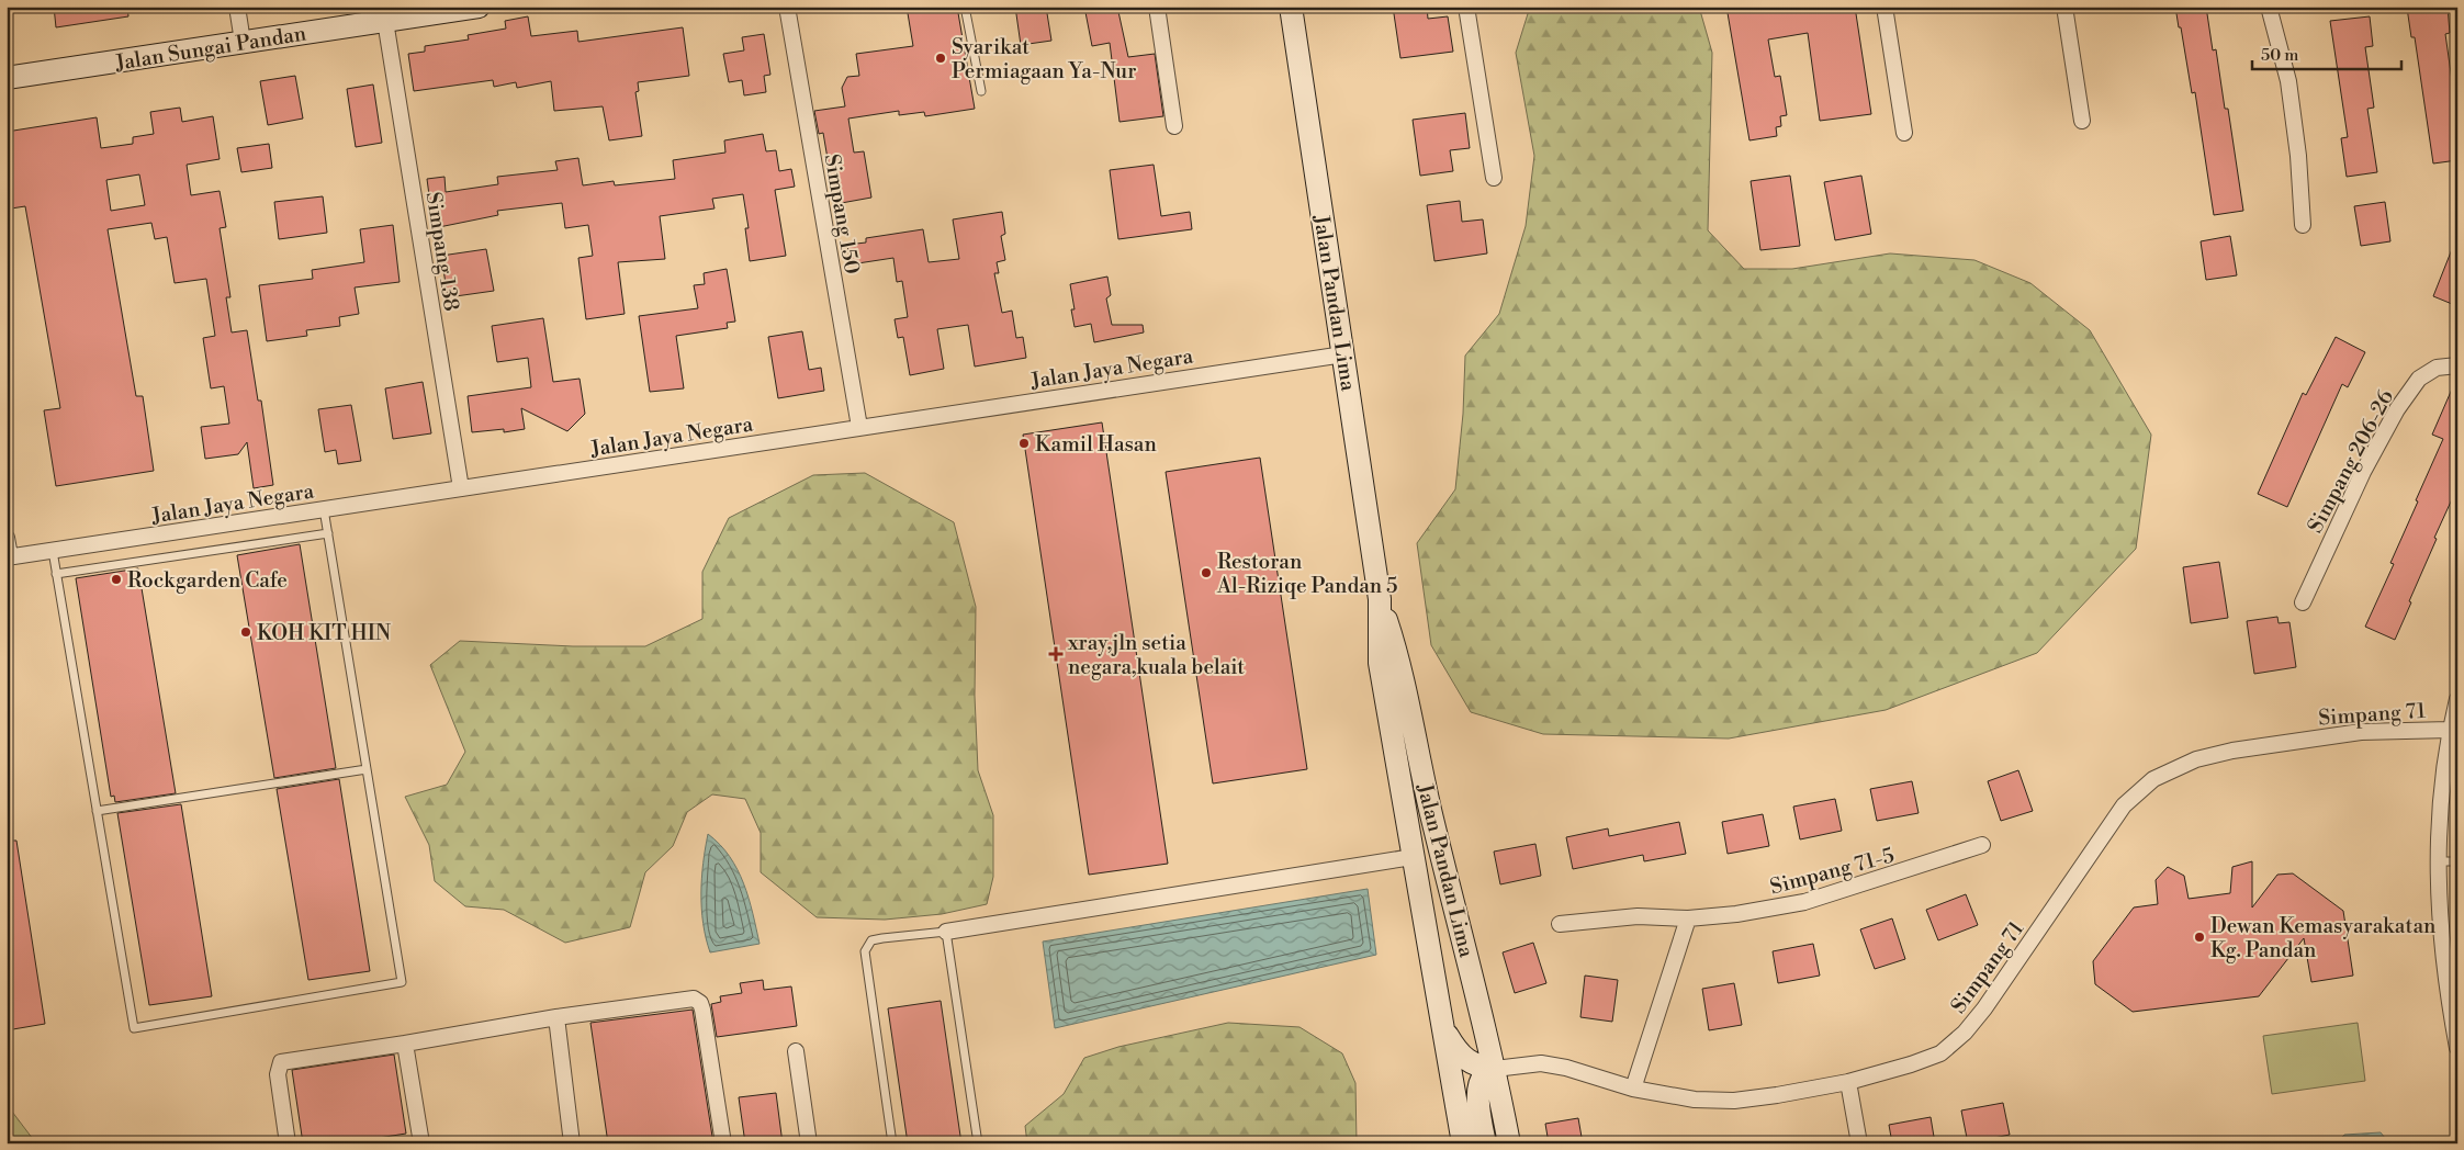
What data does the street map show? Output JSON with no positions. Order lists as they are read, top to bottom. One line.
{"streets":{"main road":["Jalan Sungai Pandan","Jalan Pandan Lima"],"street":["Simpang 150","Simpang 138","Jalan Jaya Negara","Simpang 206-26","Simpang 71","Simpang 71-5"]},"crossings":[["Jalan Sungai Pandan","Simpang 138"],["Simpang 150","Jalan Jaya Negara"],["Simpang 138","Jalan Jaya Negara"],["Jalan Pandan Lima","Jalan Jaya Negara"],["Jalan Pandan Lima","Simpang 71"]],"places":{"other":["Syarikat Permiagaan Ya-Nur","Kamil Hasan","Restoran Al-Riziqe Pandan 5","Rockgarden Cafe","KOH KIT HIN","Dewan Kemasyarakatan Kg. Pandan"],"health":["xray,jln setia negara,kuala belait"]},"scale_bar":"50 m"}
